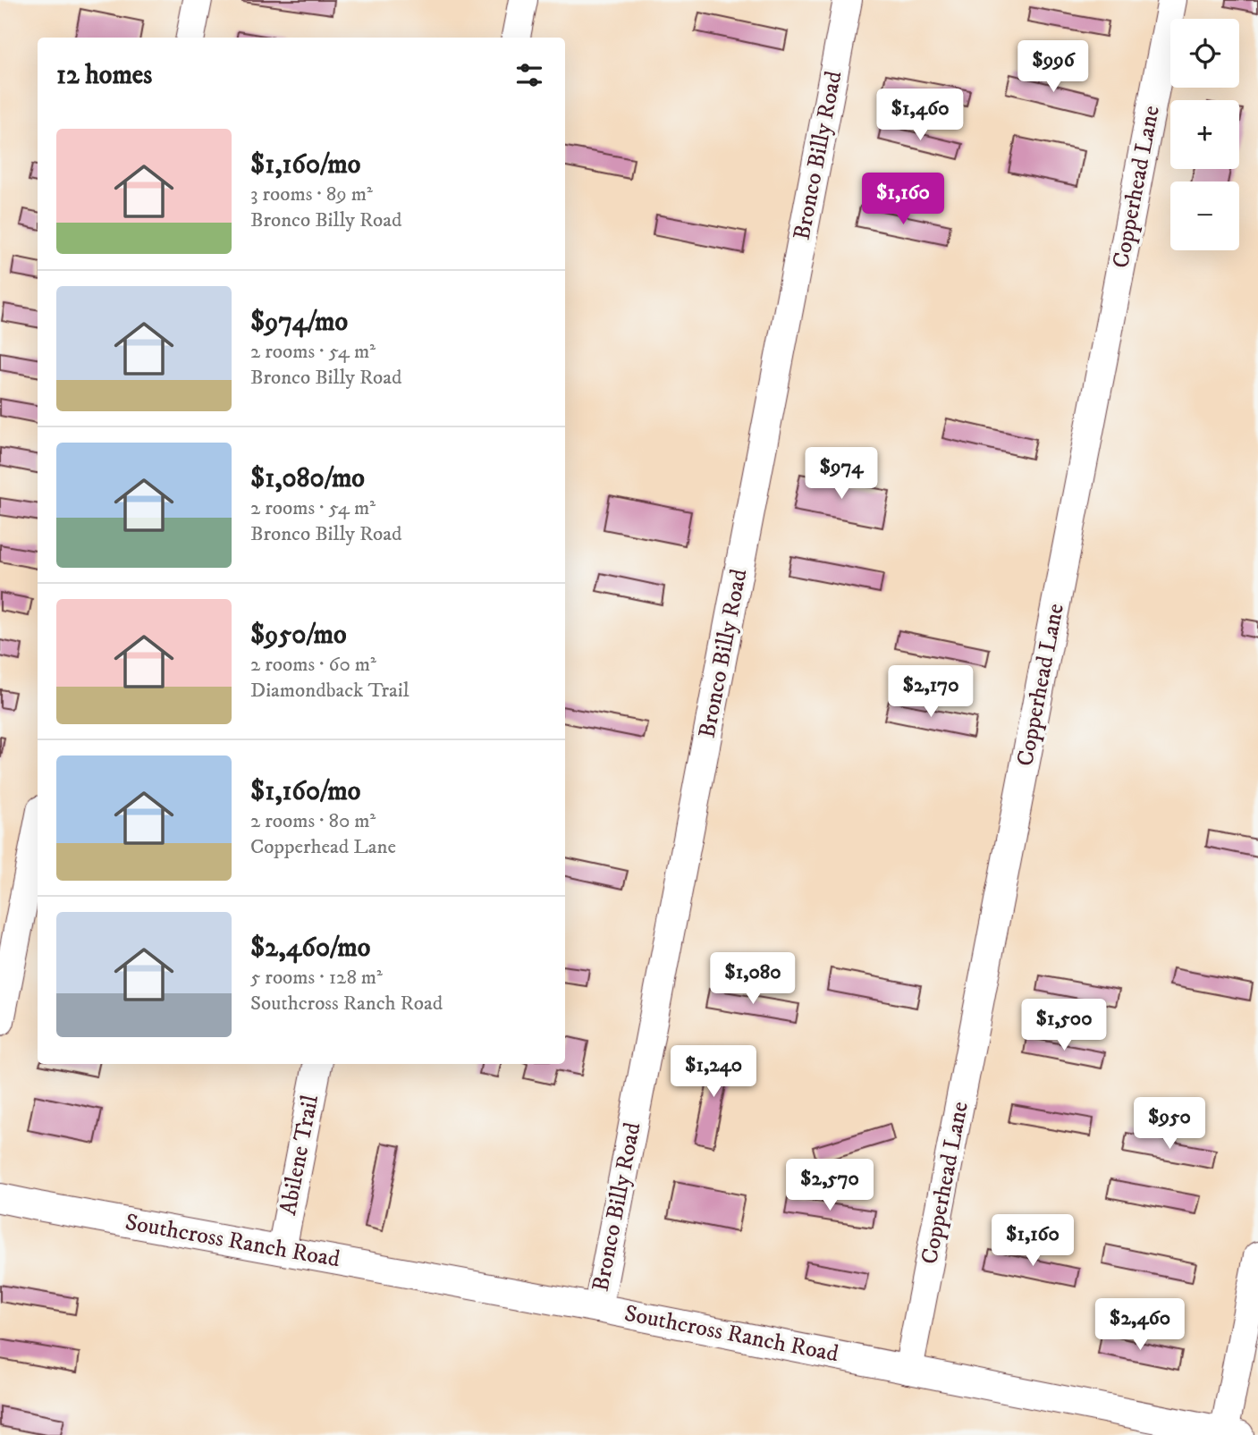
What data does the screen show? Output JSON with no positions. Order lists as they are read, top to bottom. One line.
{"streets":{"street":["Bronco Billy Road","Copperhead Lane","Abilene Trail","Southcross Ranch Road"]},"crossings":[["Bronco Billy Road","Southcross Ranch Road"],["Copperhead Lane","Southcross Ranch Road"],["Abilene Trail","Southcross Ranch Road"]],"page":{"map_buttons":["+","−"],"heading":"12 homes","price":["$996","$1,460","$1,160","$974","$2,170","$1,080","$1,500","$1,240","$950","$2,570","$1,160","$2,460"],"list":[{"name":"$1,160/mo","note":"3 rooms · 89 m² · Bronco Billy Road"},{"name":"$974/mo","note":"2 rooms · 54 m² · Bronco Billy Road"},{"name":"$1,080/mo","note":"2 rooms · 54 m² · Bronco Billy Road"},{"name":"$950/mo","note":"2 rooms · 60 m² · Diamondback Trail"},{"name":"$1,160/mo","note":"2 rooms · 80 m² · Copperhead Lane"},{"name":"$2,460/mo","note":"5 rooms · 128 m² · Southcross Ranch Road"}]}}
